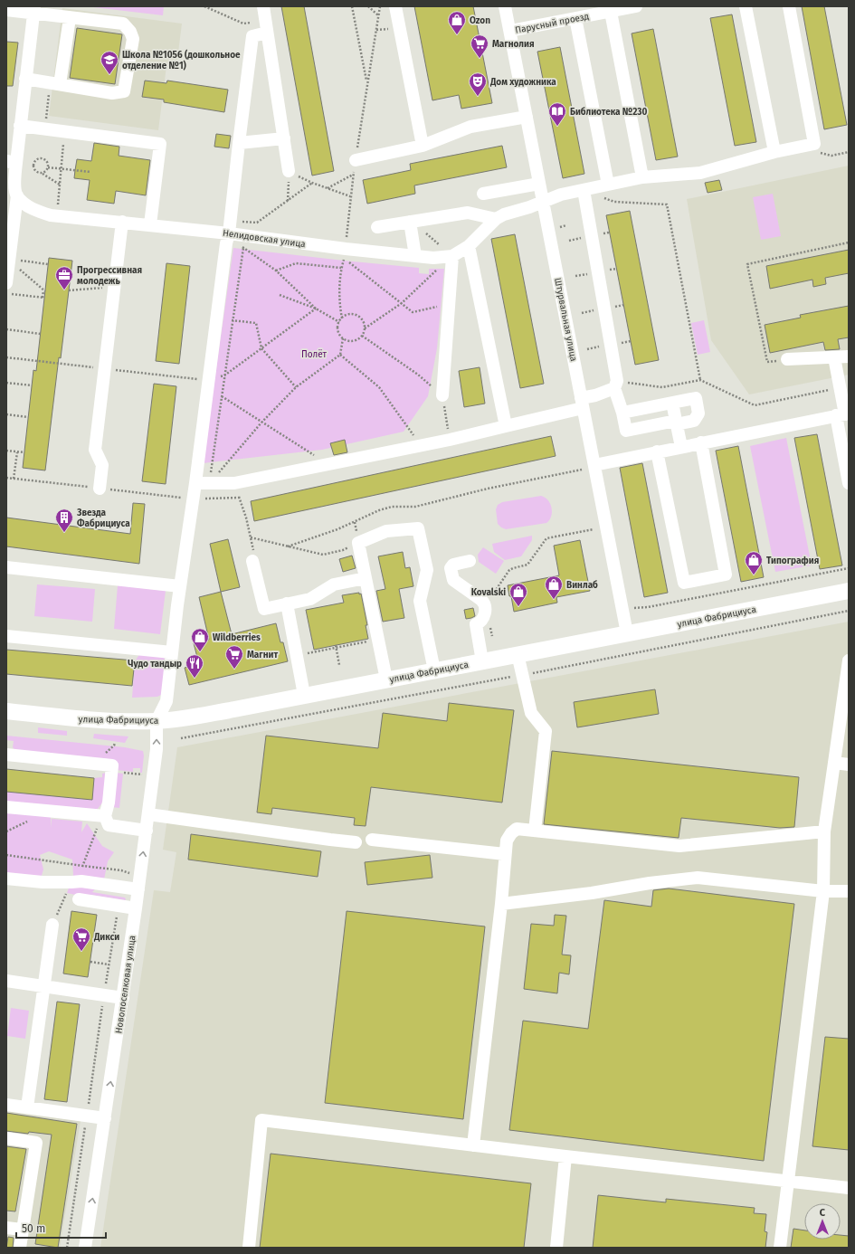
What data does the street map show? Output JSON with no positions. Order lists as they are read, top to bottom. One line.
{"streets":{"main road":["улица Фабрициуса"],"street":["Парусный проезд","Нелидовская улица","Штурвальная улица","Новопоселковая улица"]},"crossings":[["Парусный проезд","Штурвальная улица"],["Нелидовская улица","Штурвальная улица"],["Штурвальная улица","улица Фабрициуса"],["улица Фабрициуса","Новопоселковая улица"]],"parks":["Полёт"],"places":{"shop":["Ozon","Типография","Винлаб","Kovalski","Wildberries"],"supermarket":["Магнолия","Магнит","Дикси"],"school or university":["Школа №1056 (дошкольное отделение №1)"],"theatre":["Дом художника"],"library":["Библиотека №230"],"office":["Прогрессивная молодежь"],"building":["Звезда Фабрициуса"],"restaurant":["Чудо тандыр"]},"scale_bar":"50 m","north":"top"}
